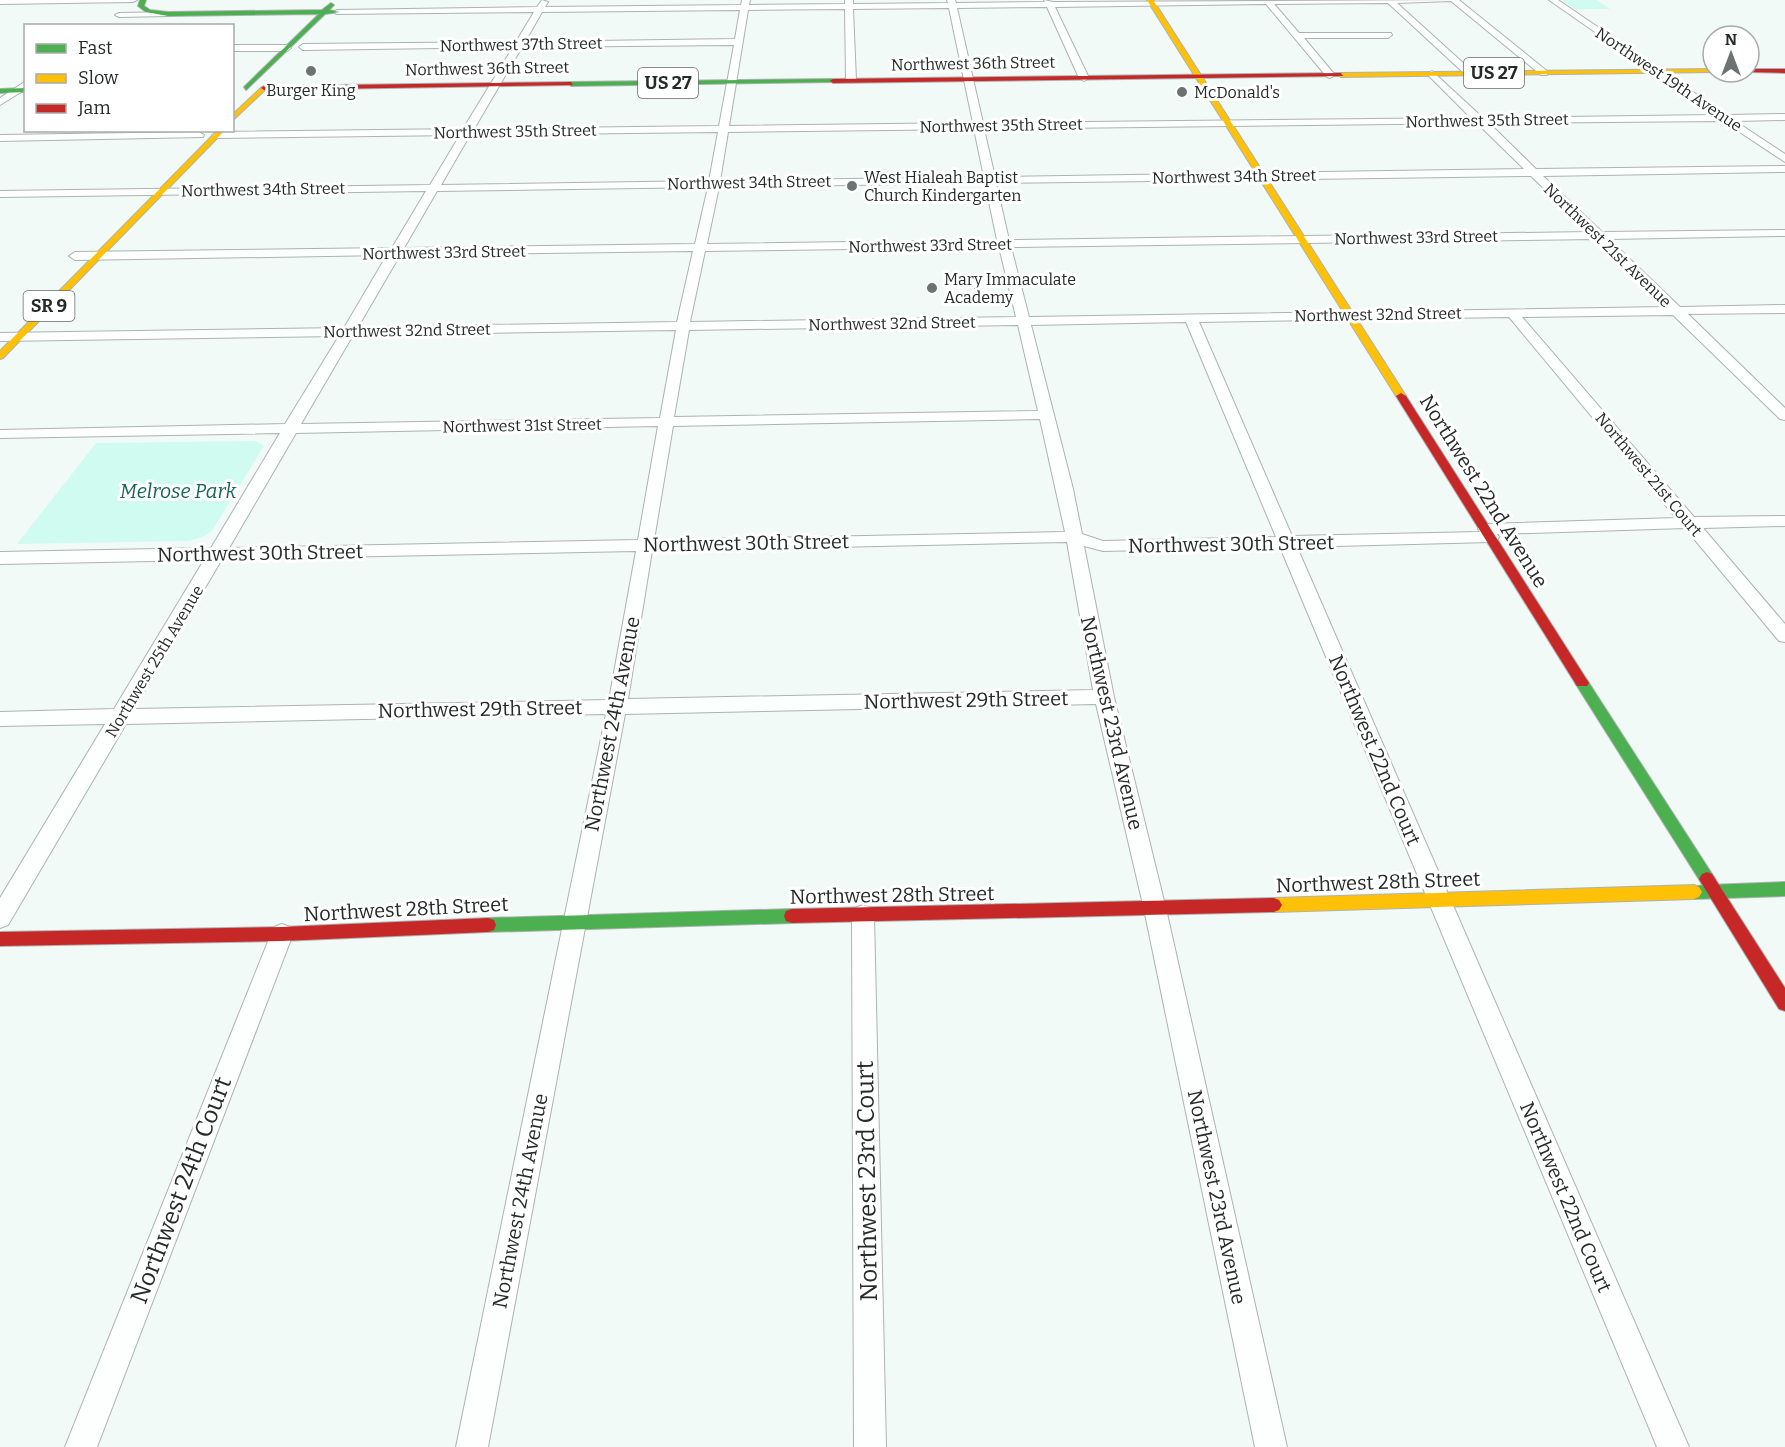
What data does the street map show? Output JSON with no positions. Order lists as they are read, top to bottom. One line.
{"streets":{"main road":["Northwest 36th Street","US 27","SR 9","Northwest 22nd Avenue","Northwest 28th Street"],"street":["Northwest 37th Street","Northwest 19th Avenue","Northwest 35th Street","Northwest 34th Street","Northwest 33rd Street","Northwest 21st Avenue","Northwest 32nd Street","Northwest 31st Street","Northwest 21st Court","Northwest 30th Street","Northwest 25th Avenue","Northwest 29th Street","Northwest 23rd Avenue","Northwest 24th Avenue","Northwest 22nd Court","Northwest 23rd Court","Northwest 24th Court"]},"crossings":[["Northwest 37th Street","Northwest 25th Avenue"],["Northwest 37th Street","Northwest 24th Avenue"],["Northwest 36th Street","Northwest 19th Avenue"],["Northwest 36th Street","Northwest 21st Avenue"],["Northwest 36th Street","Northwest 22nd Avenue"],["Northwest 36th Street","Northwest 25th Avenue"],["Northwest 36th Street","Northwest 23rd Avenue"],["Northwest 36th Street","Northwest 24th Avenue"],["Northwest 19th Avenue","Northwest 35th Street"],["Northwest 35th Street","Northwest 21st Avenue"],["Northwest 35th Street","SR 9"],["Northwest 35th Street","Northwest 22nd Avenue"],["Northwest 35th Street","Northwest 25th Avenue"],["Northwest 35th Street","Northwest 23rd Avenue"],["Northwest 35th Street","Northwest 24th Avenue"],["Northwest 34th Street","Northwest 21st Avenue"],["Northwest 34th Street","SR 9"],["Northwest 34th Street","Northwest 22nd Avenue"],["Northwest 34th Street","Northwest 25th Avenue"],["Northwest 34th Street","Northwest 23rd Avenue"],["Northwest 34th Street","Northwest 24th Avenue"],["Northwest 33rd Street","Northwest 21st Avenue"],["Northwest 33rd Street","SR 9"],["Northwest 33rd Street","Northwest 22nd Avenue"],["Northwest 33rd Street","Northwest 25th Avenue"],["Northwest 33rd Street","Northwest 23rd Avenue"],["Northwest 33rd Street","Northwest 24th Avenue"],["Northwest 21st Avenue","Northwest 32nd Street"],["SR 9","Northwest 32nd Street"],["Northwest 32nd Street","Northwest 21st Court"],["Northwest 32nd Street","Northwest 22nd Avenue"],["Northwest 32nd Street","Northwest 25th Avenue"],["Northwest 32nd Street","Northwest 23rd Avenue"],["Northwest 32nd Street","Northwest 24th Avenue"],["Northwest 32nd Street","Northwest 22nd Court"],["Northwest 31st Street","Northwest 25th Avenue"],["Northwest 31st Street","Northwest 23rd Avenue"],["Northwest 31st Street","Northwest 24th Avenue"],["Northwest 21st Court","Northwest 30th Street"],["Northwest 22nd Avenue","Northwest 30th Street"],["Northwest 22nd Avenue","Northwest 28th Street"],["Northwest 30th Street","Northwest 25th Avenue"],["Northwest 30th Street","Northwest 23rd Avenue"],["Northwest 30th Street","Northwest 24th Avenue"],["Northwest 30th Street","Northwest 22nd Court"],["Northwest 25th Avenue","Northwest 29th Street"],["Northwest 29th Street","Northwest 23rd Avenue"],["Northwest 29th Street","Northwest 24th Avenue"],["Northwest 23rd Avenue","Northwest 28th Street"],["Northwest 24th Avenue","Northwest 28th Street"],["Northwest 22nd Court","Northwest 28th Street"],["Northwest 28th Street","Northwest 23rd Court"],["Northwest 28th Street","Northwest 24th Court"]],"parks":["Melrose Park"],"places":["Burger King","McDonald's","West Hialeah Baptist Church Kindergarten","Mary Immaculate Academy"],"legend":["Fast","Slow","Jam"],"north":"top"}
